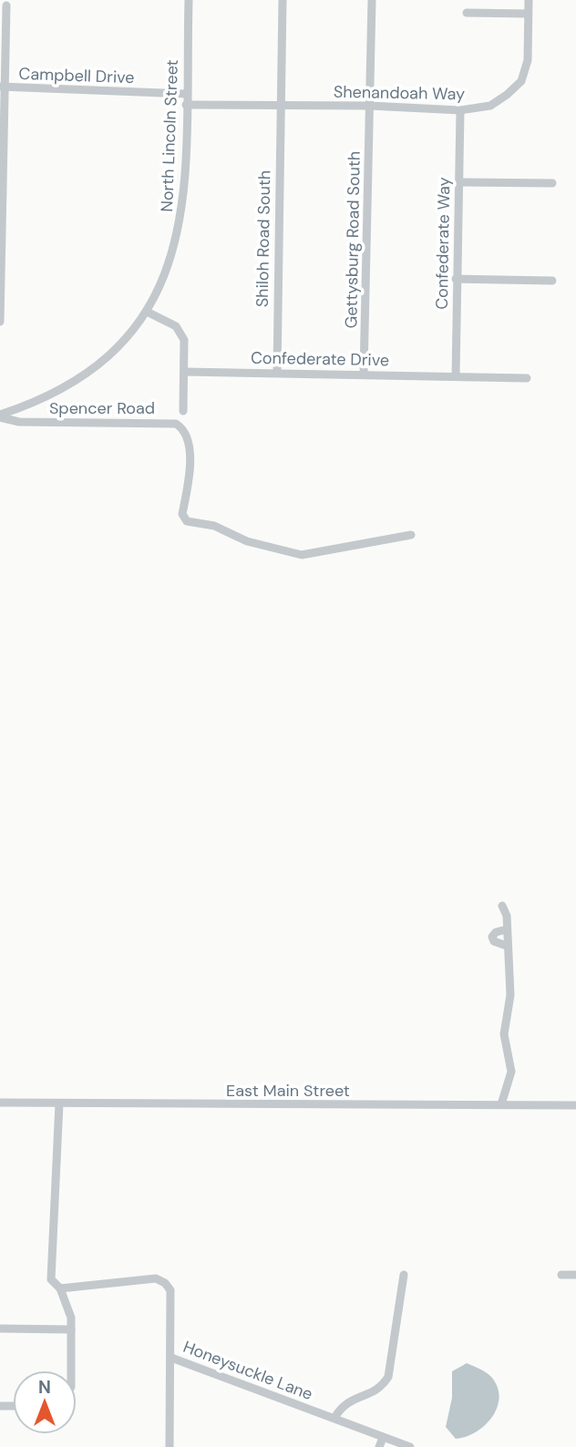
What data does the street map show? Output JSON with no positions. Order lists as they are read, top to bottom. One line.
{"streets":{"street":["Campbell Drive","Shenandoah Way","North Lincoln Street","Shiloh Road South","Gettysburg Road South","Confederate Way","Confederate Drive","Spencer Road","East Main Street","Honeysuckle Lane"]},"crossings":[["Campbell Drive","North Lincoln Street"],["Shenandoah Way","North Lincoln Street"],["Shenandoah Way","Shiloh Road South"],["Shenandoah Way","Gettysburg Road South"],["Shenandoah Way","Confederate Way"],["North Lincoln Street","Spencer Road"],["Shiloh Road South","Confederate Drive"],["Gettysburg Road South","Confederate Drive"],["Confederate Way","Confederate Drive"]],"north":"top"}
